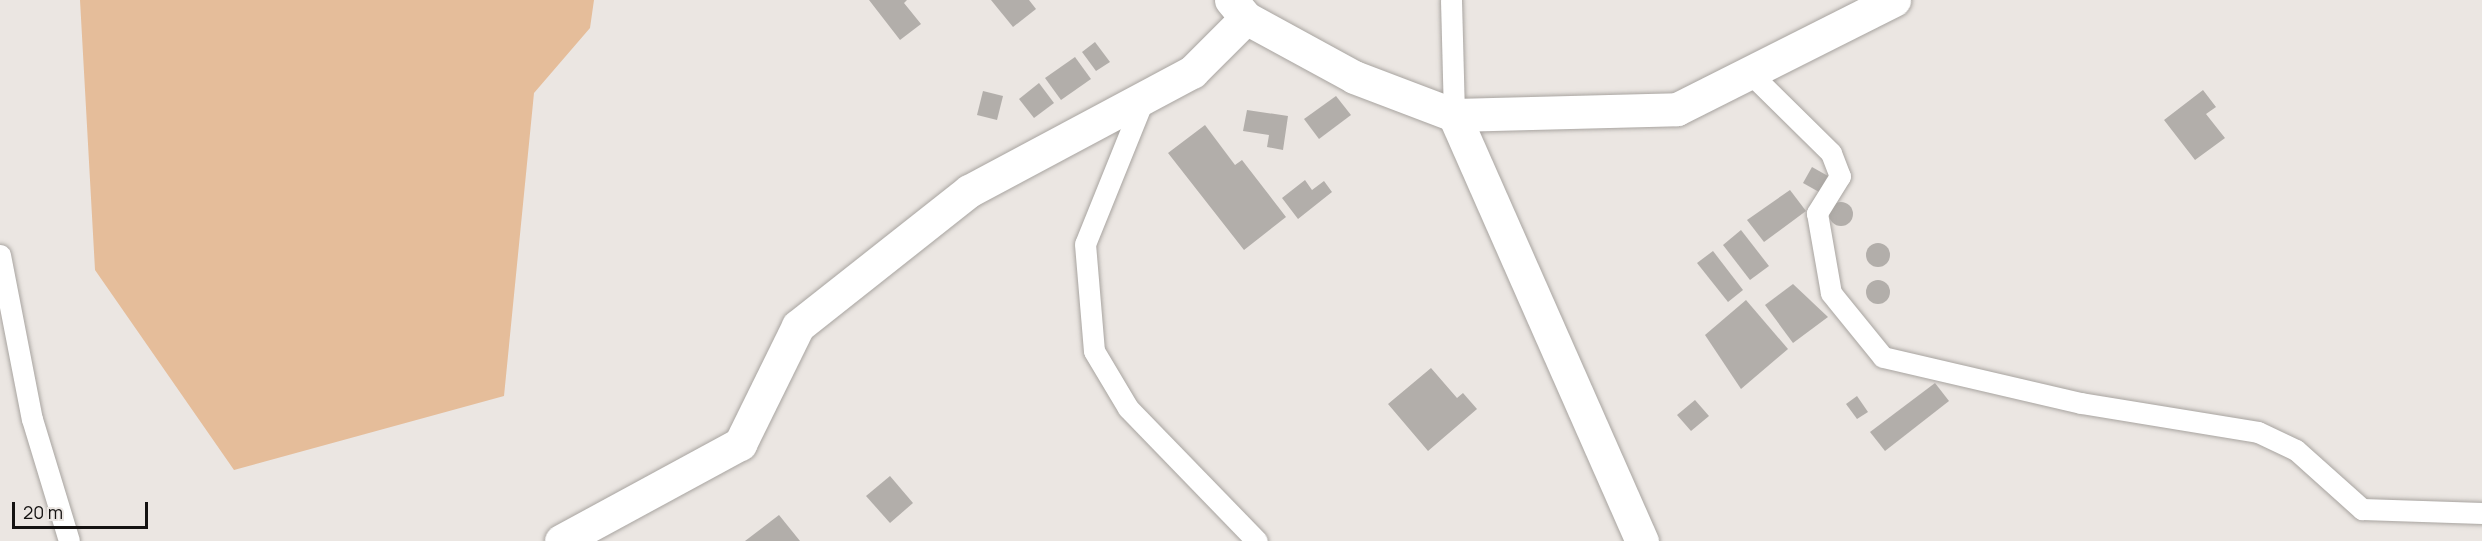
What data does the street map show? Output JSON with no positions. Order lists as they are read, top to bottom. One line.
{"scale_bar":"20 m"}
